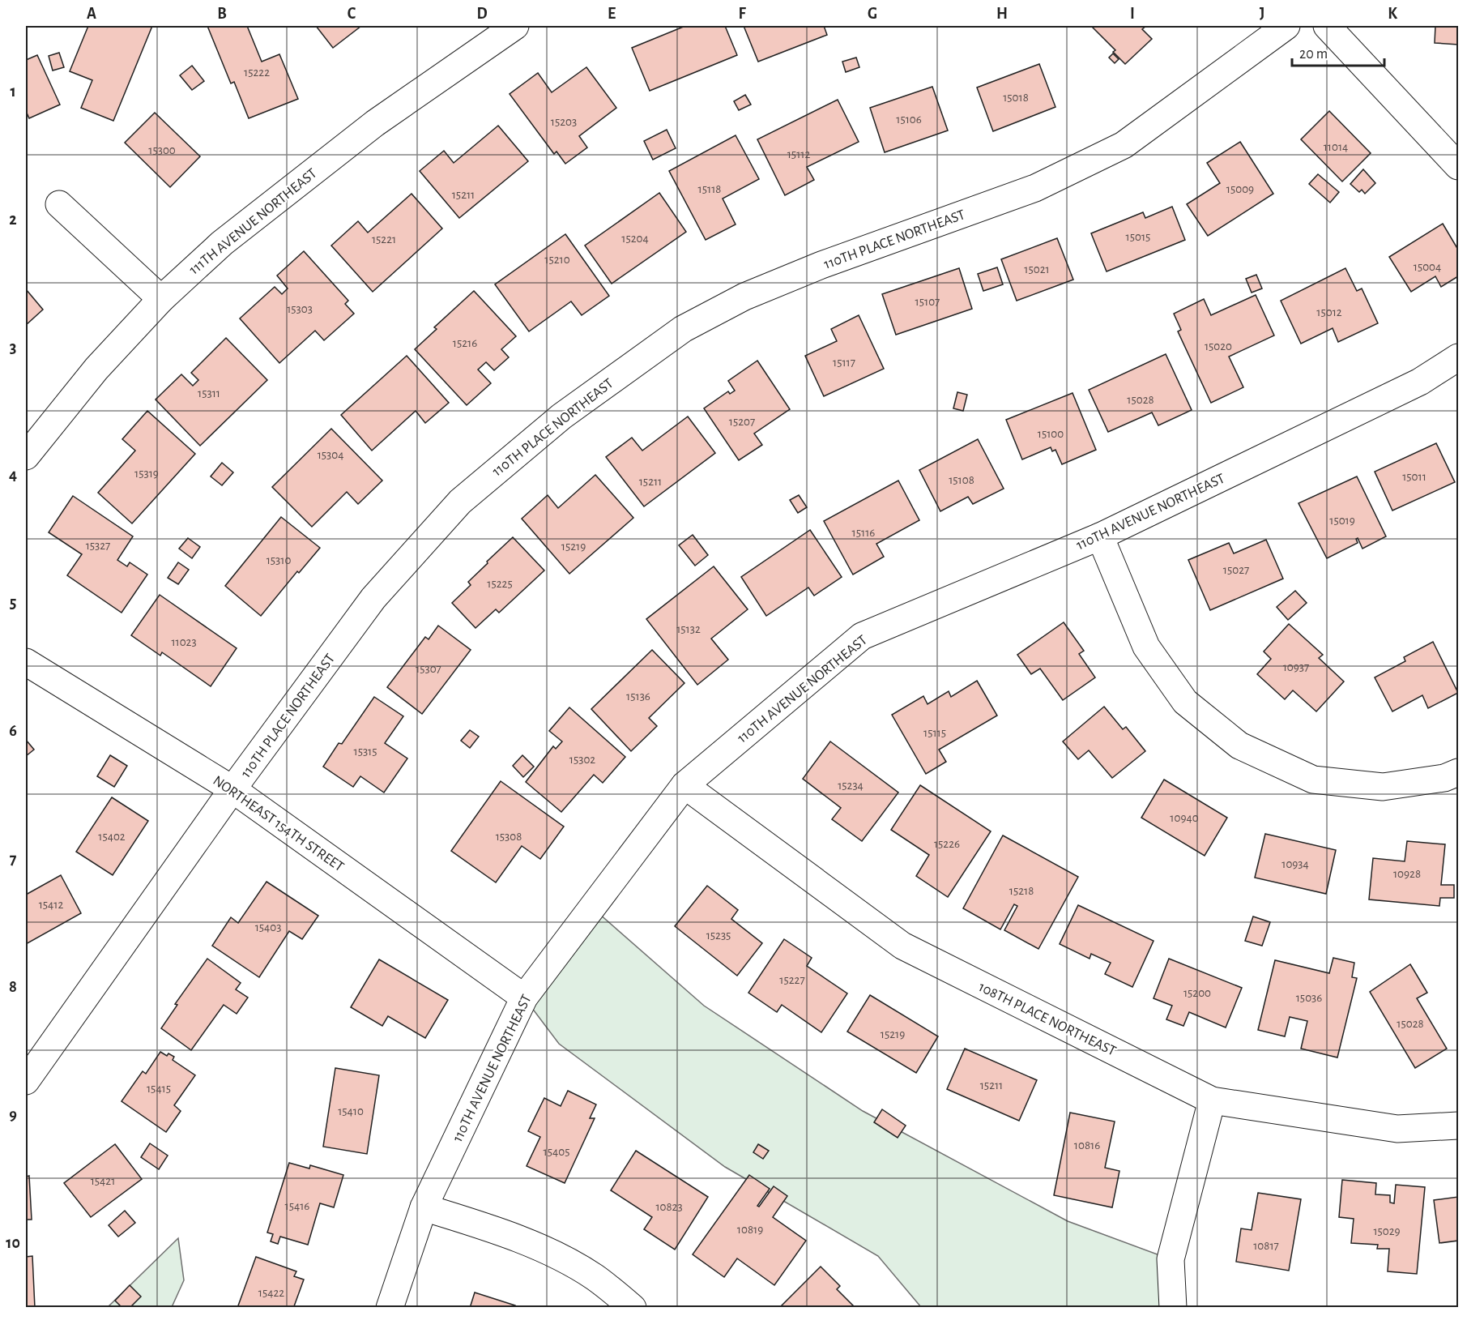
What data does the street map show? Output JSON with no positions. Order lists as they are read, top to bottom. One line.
{"streets":{"street":["111TH AVENUE NORTHEAST","110TH PLACE NORTHEAST","110TH AVENUE NORTHEAST","NORTHEAST 154TH STREET","108TH PLACE NORTHEAST"]},"crossings":[["110TH PLACE NORTHEAST","NORTHEAST 154TH STREET"],["110TH AVENUE NORTHEAST","NORTHEAST 154TH STREET"],["110TH AVENUE NORTHEAST","108TH PLACE NORTHEAST"]],"house_numbers":["15222","15018","15106","15203","11014","15300","15112","15118","15009","15211","15015","15204","15221","15210","15004","15021","15107","15303","15012","15216","15020","15117","15311","15028","15207","15100","15304","15319","15011","15108","15211","15019","15116","15327","15219","15310","15027","15225","15132","11023","10937","15307","15136","15115","15315","15302","15234","10940","15402","15308","15226","10934","10928","15218","15412","15403","15235","15227","15200","15036","15028","15219","15211","15415","15410","10816","15405","15421","15416","10823","10819","15029","10817","15422"],"scale_bar":"20 m","grid":{"columns":["A","B","C","D","E","F","G","H","I","J","K"],"rows":["1","2","3","4","5","6","7","8","9","10"]}}
